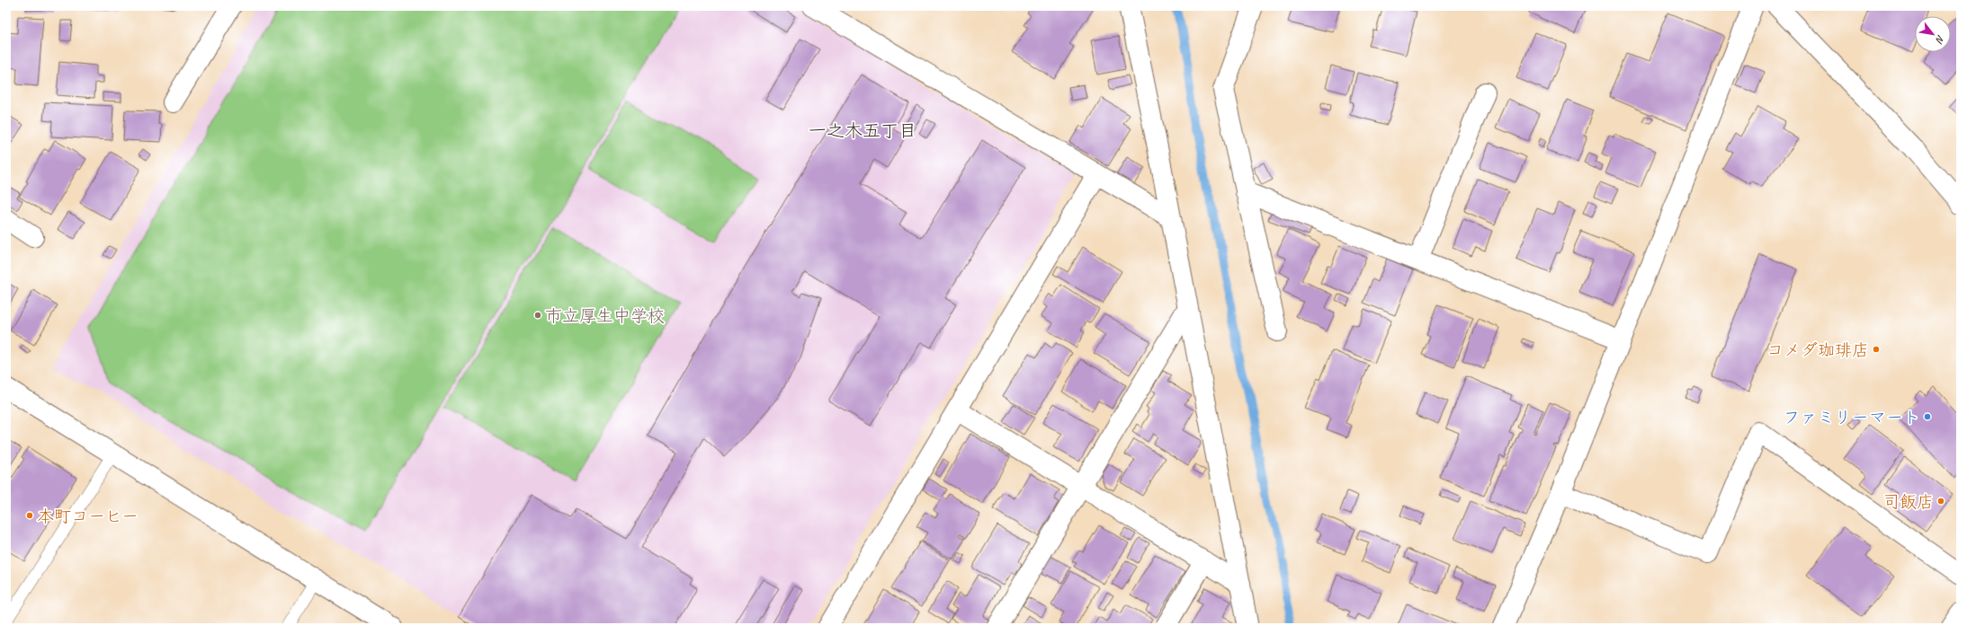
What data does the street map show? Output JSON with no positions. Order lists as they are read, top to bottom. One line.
{"districts":["一之木五丁目"],"places":["市立厚生中学校","コメダ珈琲店","ファミリーマート","司飯店","本町コーヒー"],"north":"bottom right"}
